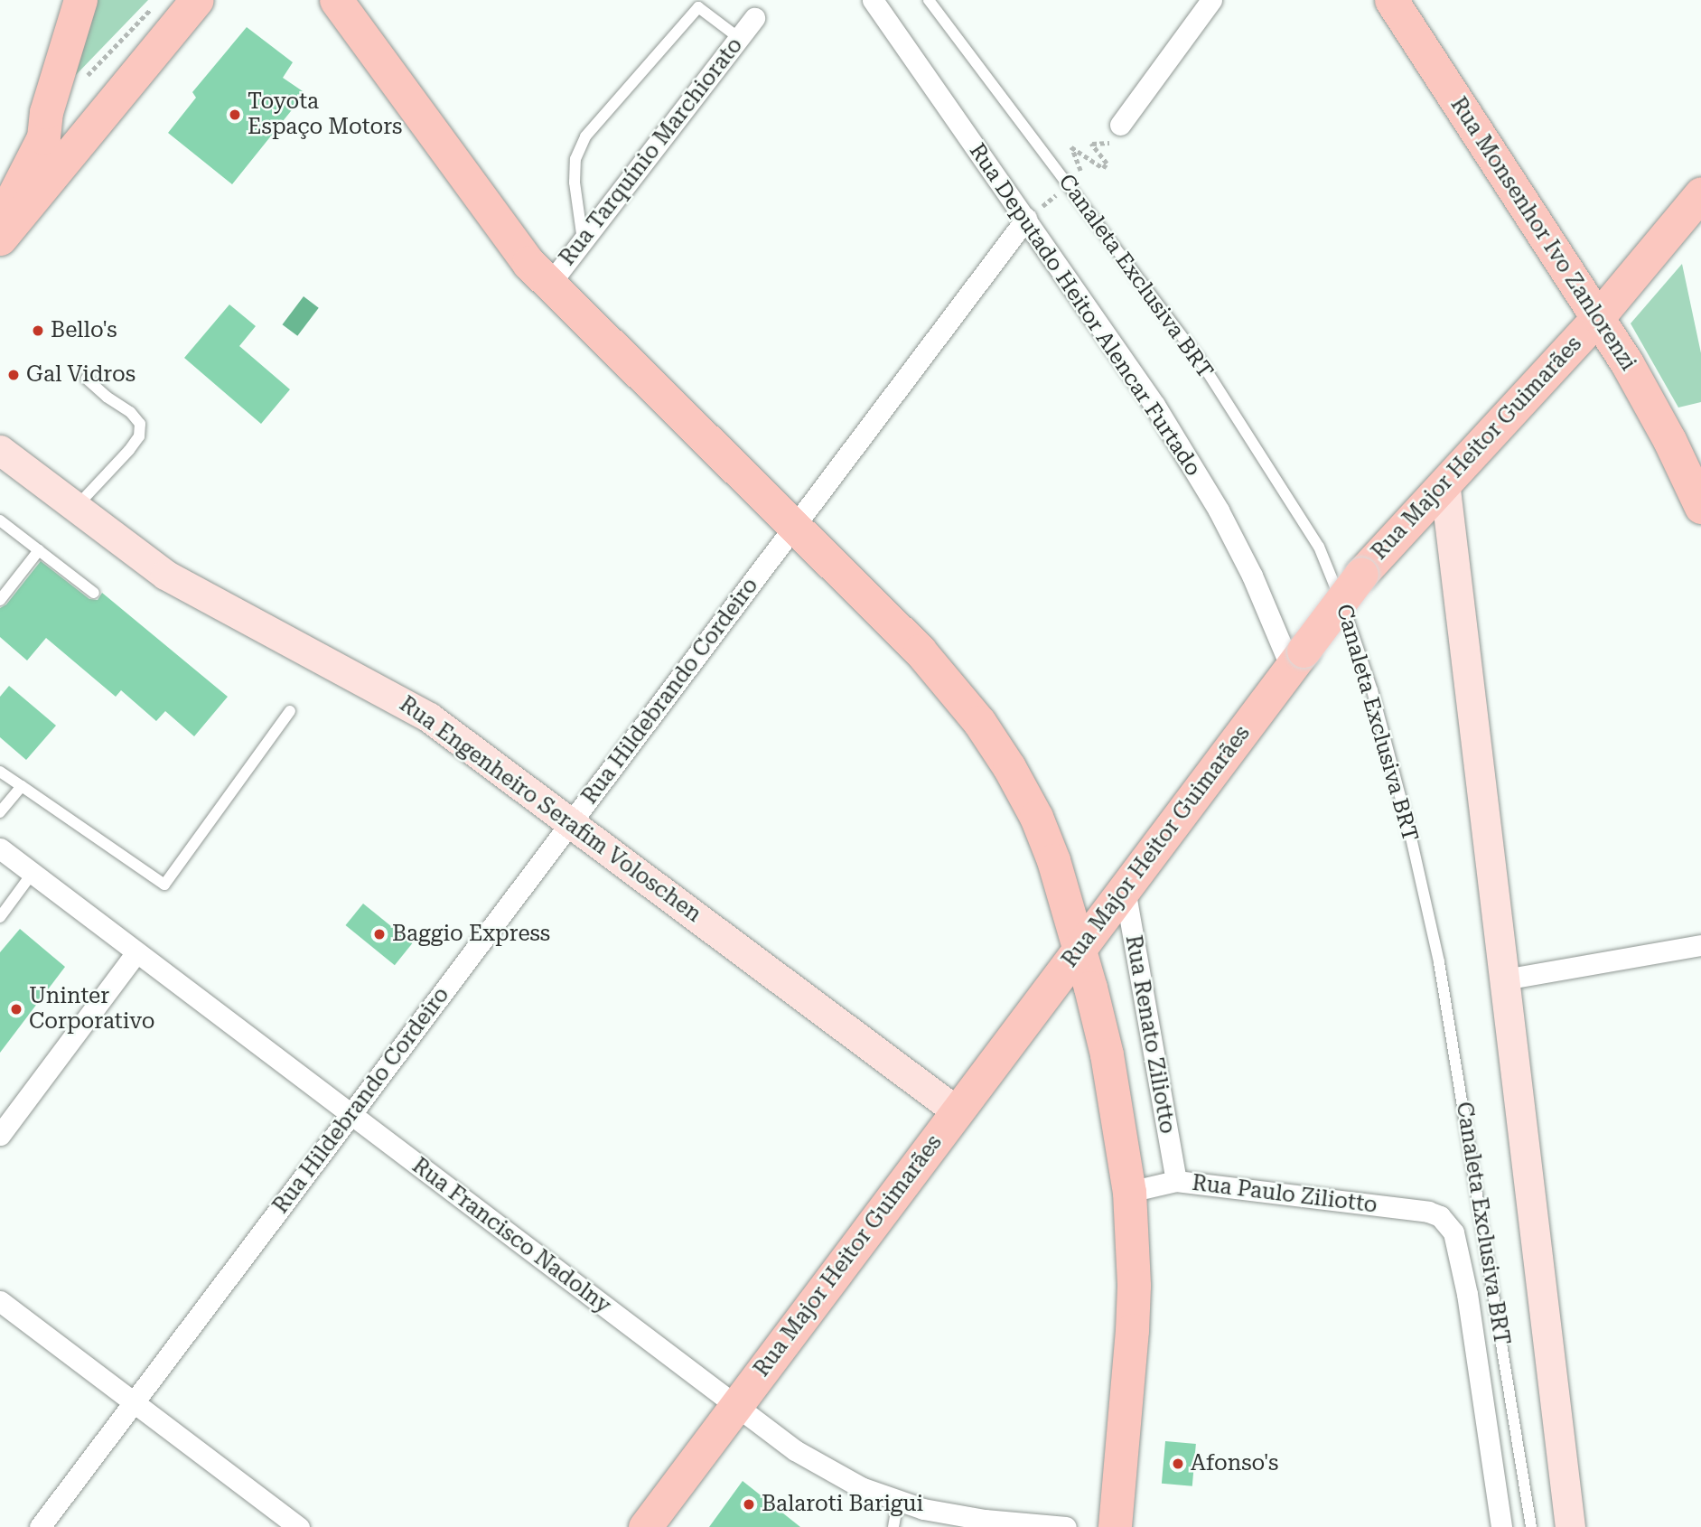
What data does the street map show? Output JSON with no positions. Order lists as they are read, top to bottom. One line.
{"streets":{"main road":["Rua Monsenhor Ivo Zanlorenzi","Rua Major Heitor Guimarães"],"street":["Rua Tarquínio Marchiorato","Rua Deputado Heitor Alencar Furtado","Rua Hildebrando Cordeiro","Rua Engenheiro Serafim Voloschen","Rua Renato Ziliotto","Rua Paulo Ziliotto","Rua Francisco Nadolny"],"lane":["Canaleta Exclusiva BRT"]},"crossings":[["Rua Monsenhor Ivo Zanlorenzi","Rua Major Heitor Guimarães"],["Rua Deputado Heitor Alencar Furtado","Rua Major Heitor Guimarães"],["Rua Deputado Heitor Alencar Furtado","Rua Hildebrando Cordeiro"],["Rua Major Heitor Guimarães","Rua Engenheiro Serafim Voloschen"],["Rua Major Heitor Guimarães","Rua Renato Ziliotto"],["Rua Major Heitor Guimarães","Rua Francisco Nadolny"],["Rua Hildebrando Cordeiro","Rua Engenheiro Serafim Voloschen"],["Rua Hildebrando Cordeiro","Rua Francisco Nadolny"],["Rua Renato Ziliotto","Rua Paulo Ziliotto"]],"places":["Toyota Espaço Motors","Bello's","Gal Vidros","Baggio Express","Uninter Corporativo","Afonso's","Balaroti Barigui"]}
